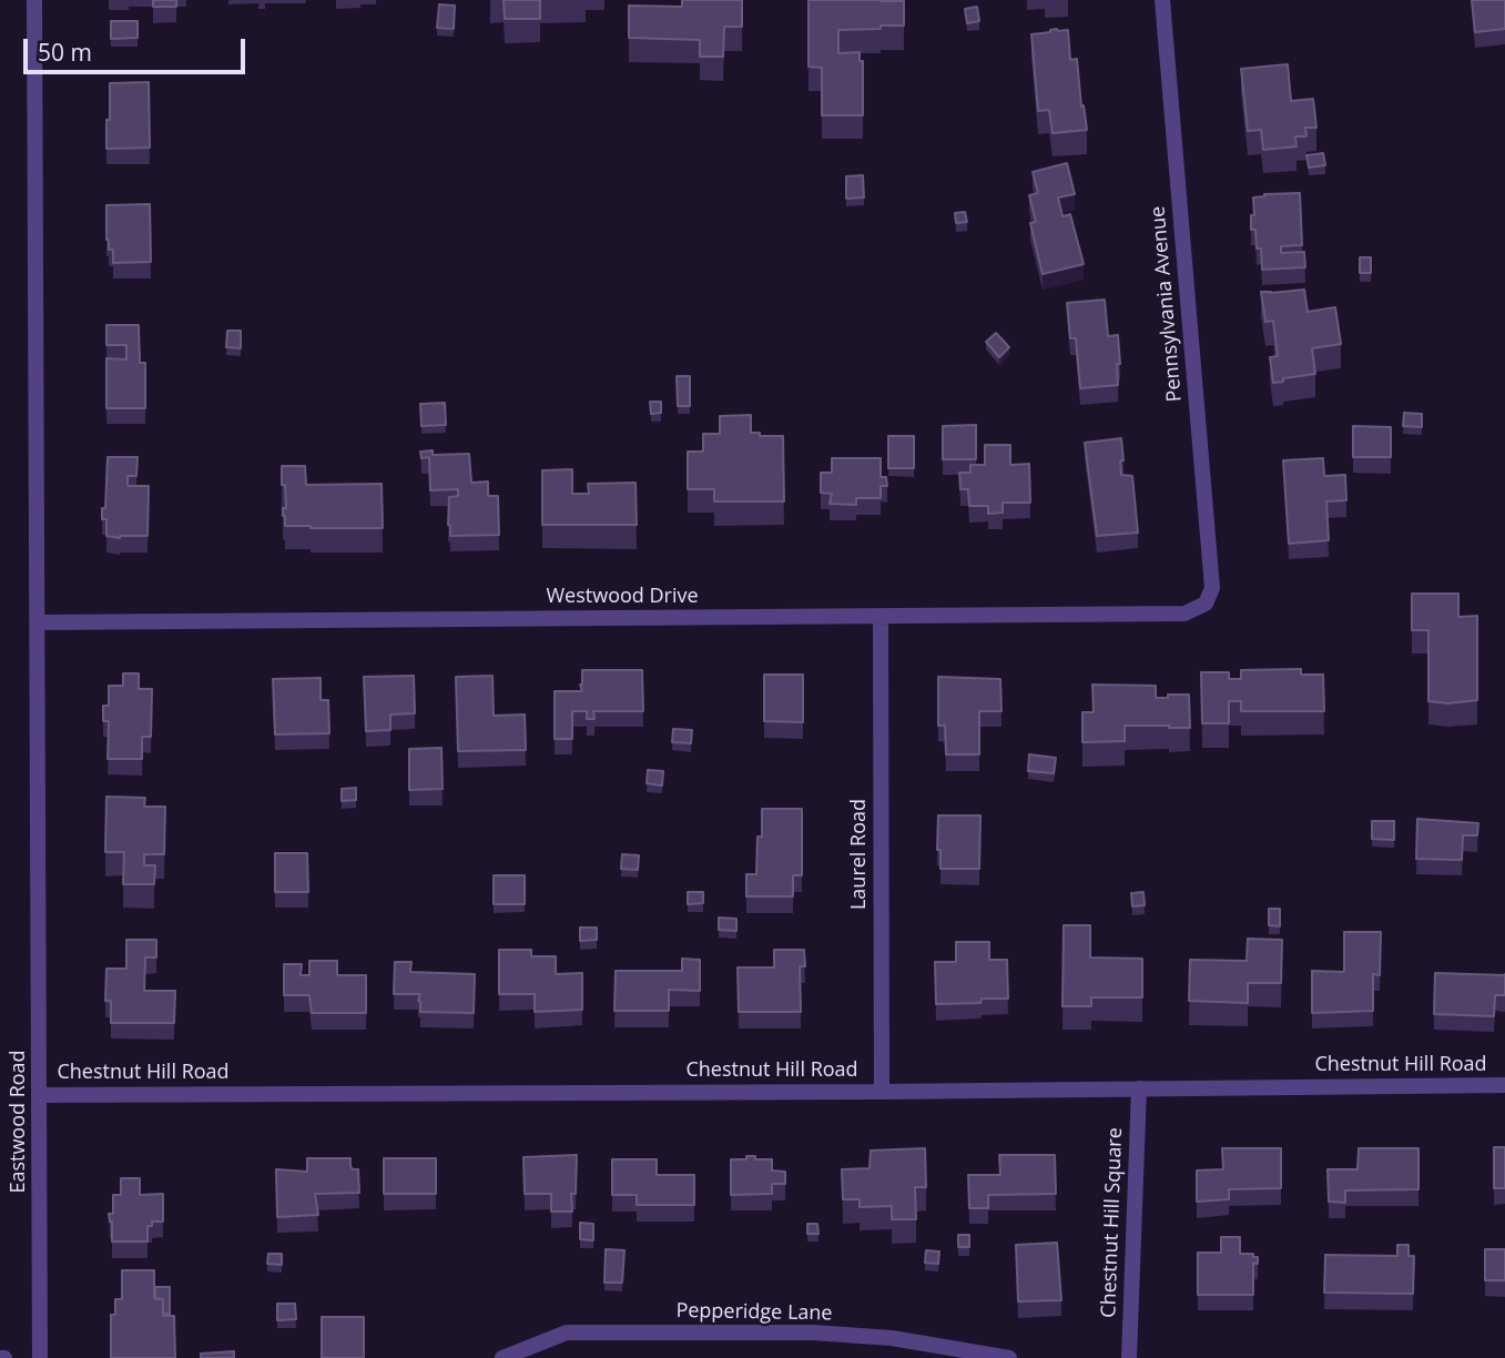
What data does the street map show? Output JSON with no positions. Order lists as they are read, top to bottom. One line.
{"streets":{"street":["Pennsylvania Avenue","Westwood Drive","Laurel Road","Chestnut Hill Road","Eastwood Road","Chestnut Hill Square","Pepperidge Lane"]},"crossings":[["Pennsylvania Avenue","Westwood Drive"],["Westwood Drive","Laurel Road"],["Westwood Drive","Eastwood Road"],["Laurel Road","Chestnut Hill Road"],["Chestnut Hill Road","Eastwood Road"],["Chestnut Hill Road","Chestnut Hill Square"]],"scale_bar":"50 m"}
